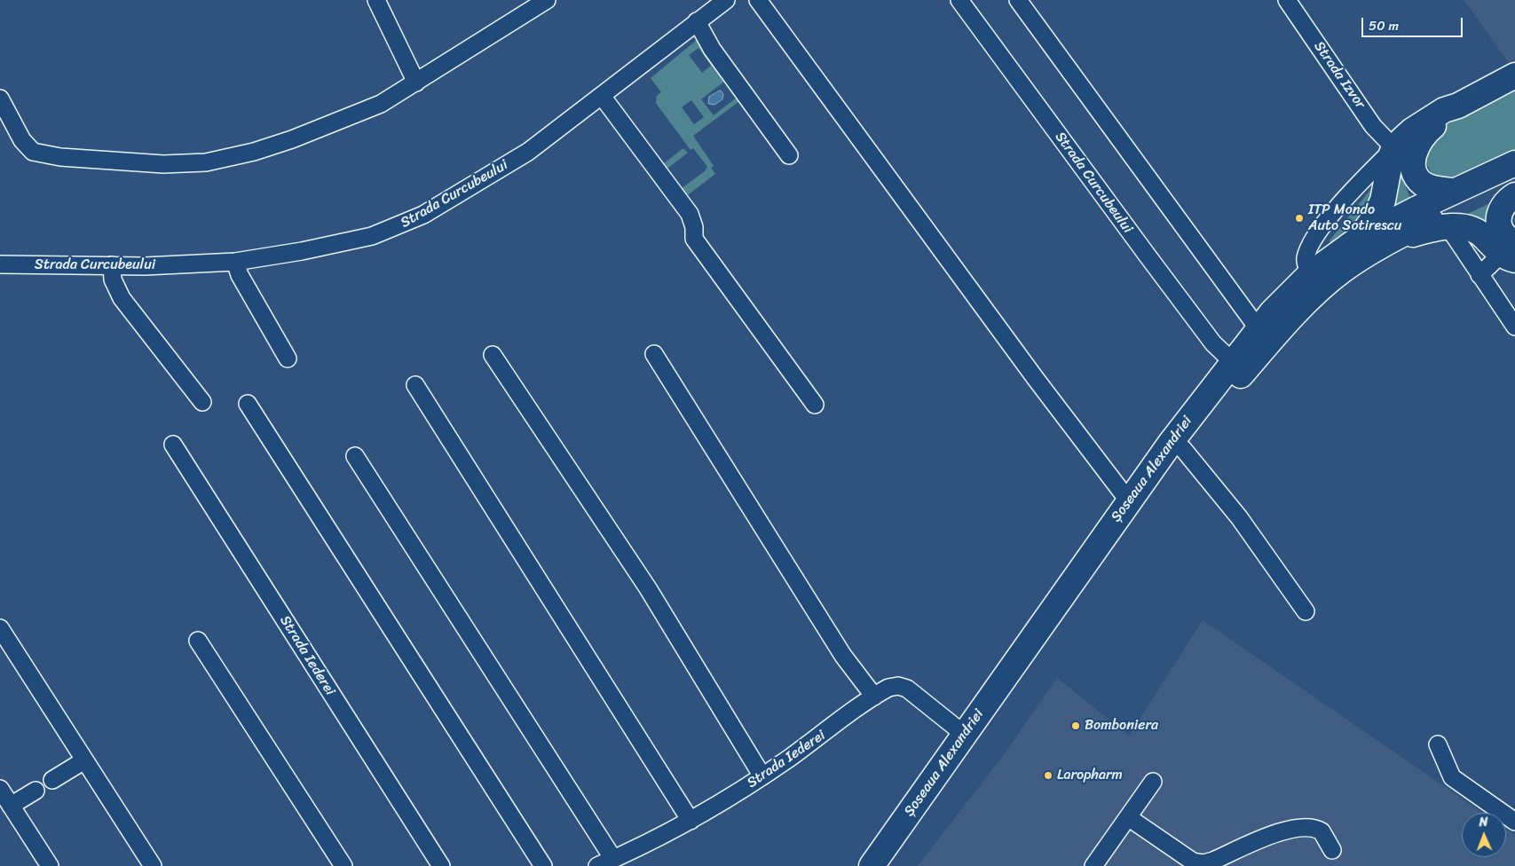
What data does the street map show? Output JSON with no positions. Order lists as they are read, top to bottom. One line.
{"streets":{"highway":["Șoseaua Alexandriei"],"street":["Strada Izvor","Strada Curcubeului","Strada Iederei"]},"crossings":[["Strada Curcubeului","Șoseaua Alexandriei"],["Șoseaua Alexandriei","Strada Iederei"]],"places":["ITP Mondo Auto Sotirescu","Bomboniera","Laropharm"],"scale_bar":"50 m","north":"top"}
